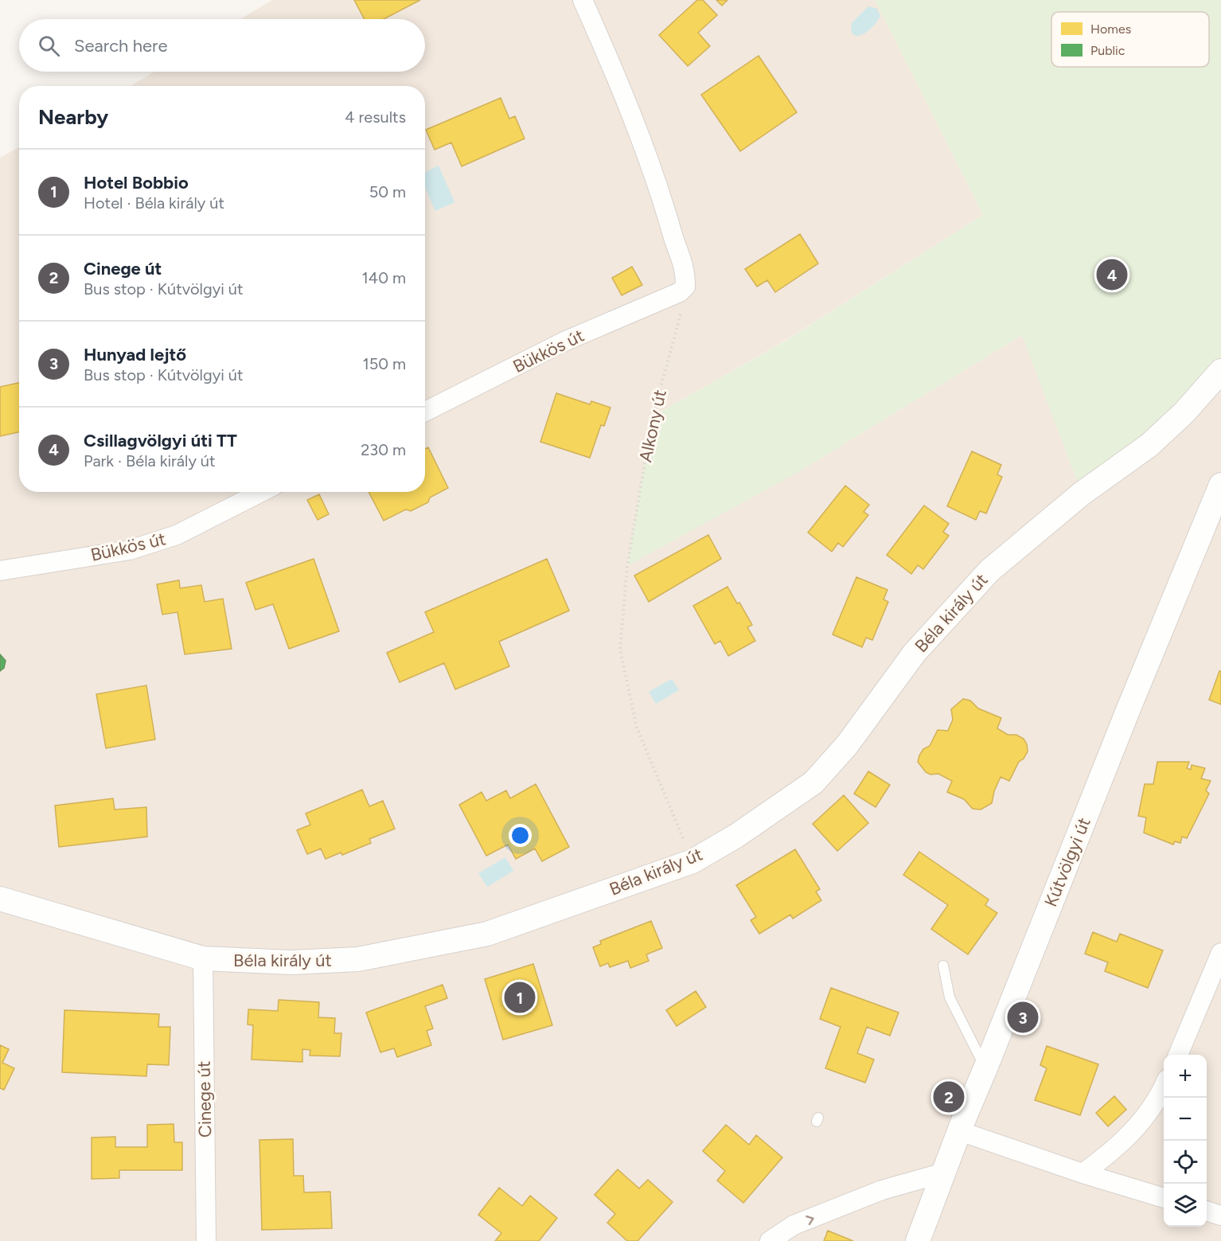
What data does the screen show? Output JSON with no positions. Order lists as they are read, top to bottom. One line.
{"streets":{"street":["Bükkös út","Béla király út","Kútvölgyi út","Cinege út"],"path":["Alkony út"]},"crossings":[["Bükkös út","Alkony út"],["Alkony út","Béla király út"],["Béla király út","Cinege út"]],"legend":["Homes","Public"],"page":{"search":"Search here","heading":["Nearby","4 results"],"list":[{"mark":"1","name":"Hotel Bobbio","note":"Hotel · Béla király út","value":"50 m"},{"mark":"2","name":"Cinege út","note":"Bus stop · Kútvölgyi út","value":"140 m"},{"mark":"3","name":"Hunyad lejtő","note":"Bus stop · Kútvölgyi út","value":"150 m"},{"mark":"4","name":"Csillagvölgyi úti TT","note":"Park · Béla király út","value":"230 m"}],"pins":["4","1","3","2"],"map_buttons":["+","−"]}}
